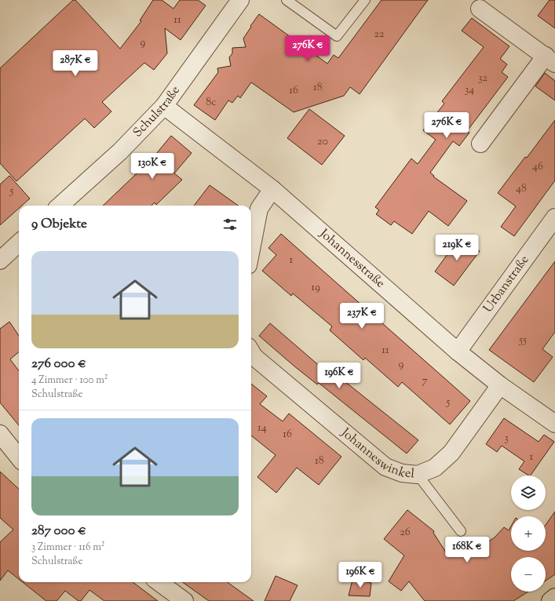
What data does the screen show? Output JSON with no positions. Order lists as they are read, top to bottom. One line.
{"streets":{"street":["Schulstraße","Johannesstraße","Urbanstraße","Johanneswinkel"]},"crossings":[["Schulstraße","Johannesstraße"],["Johannesstraße","Urbanstraße"],["Johannesstraße","Johanneswinkel"]],"house_numbers":["11","22","9","32","18","34","16","8c","20","46","48","5","1","19","55","11","9","7","5","14","16","3","1","18","26"],"page":{"price":["276K €","287K €","276K €","130K €","219K €","237K €","196K €","168K €","196K €"],"heading":"9 Objekte","list":[{"name":"276 000 €","note":"4 Zimmer · 100 m² · Schulstraße"},{"name":"287 000 €","note":"3 Zimmer · 116 m² · Schulstraße"}],"map_buttons":["+","−"]}}
